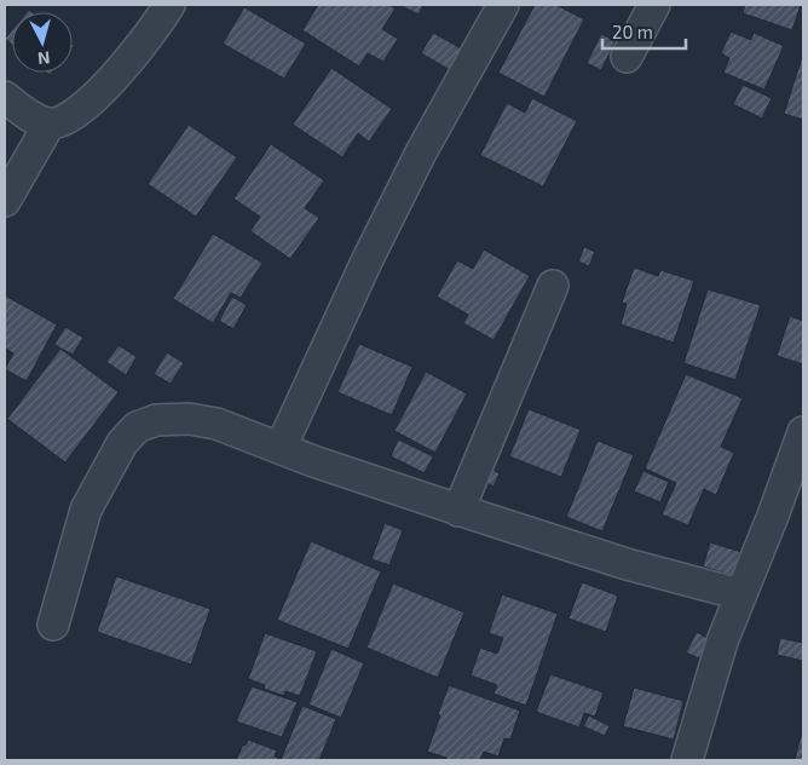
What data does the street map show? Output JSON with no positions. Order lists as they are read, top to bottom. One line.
{"scale_bar":"20 m","north":"bottom"}
